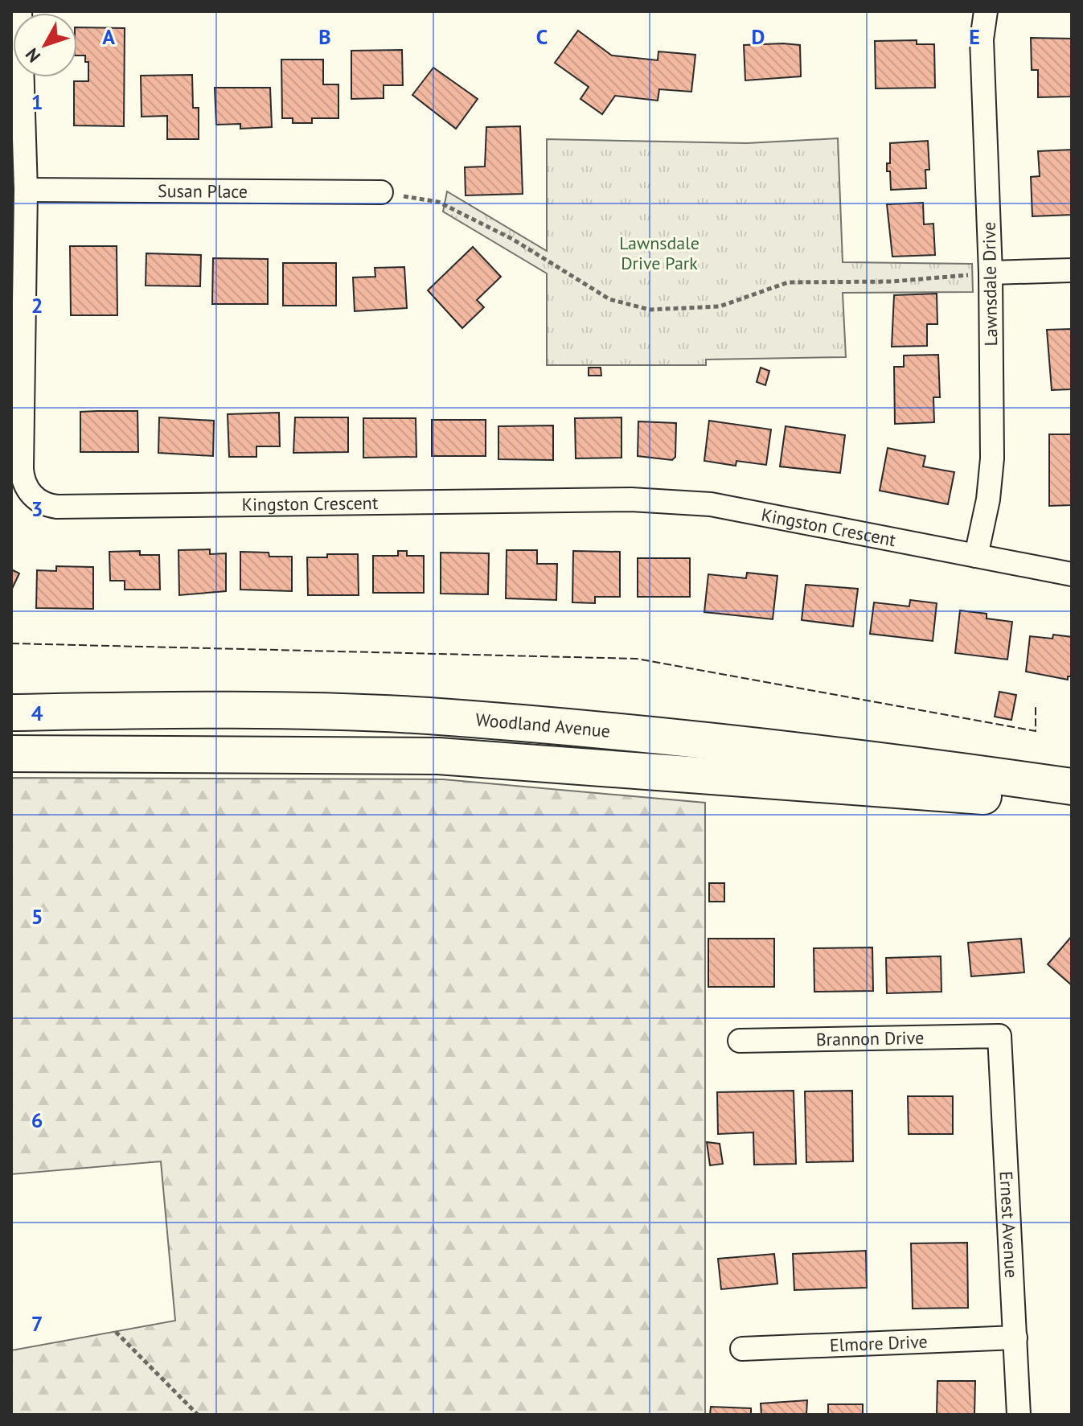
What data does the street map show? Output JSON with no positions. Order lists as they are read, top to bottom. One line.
{"streets":{"main road":["Woodland Avenue"],"street":["Susan Place","Lawnsdale Drive","Kingston Crescent","Brannon Drive","Ernest Avenue","Elmore Drive"]},"crossings":[["Susan Place","Kingston Crescent"],["Lawnsdale Drive","Kingston Crescent"],["Brannon Drive","Ernest Avenue"],["Ernest Avenue","Elmore Drive"]],"parks":["Lawnsdale Drive Park"],"north":"bottom left","grid":{"columns":["A","B","C","D","E"],"rows":["1","2","3","4","5","6","7"]}}
